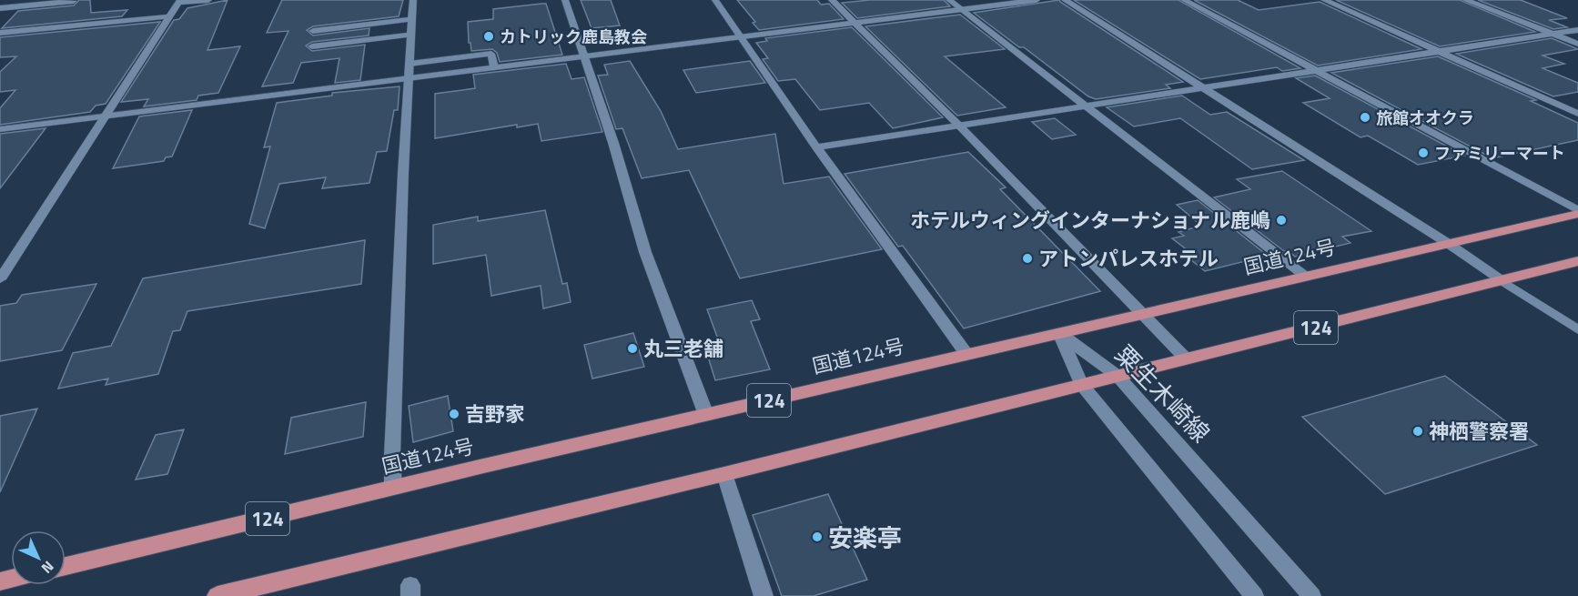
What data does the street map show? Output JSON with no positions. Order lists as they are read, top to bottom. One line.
{"streets":{"highway":["国道124号","124"],"street":["粟生木崎線"]},"crossings":[["国道124号","粟生木崎線"],["124","粟生木崎線"]],"places":["カトリック鹿島教会","旅館オオクラ","ファミリーマート","ホテルウィングインターナショナル鹿嶋","アトンパレスホテル","丸三老舗","吉野家","神栖警察署","安楽亭"],"north":"bottom right"}
